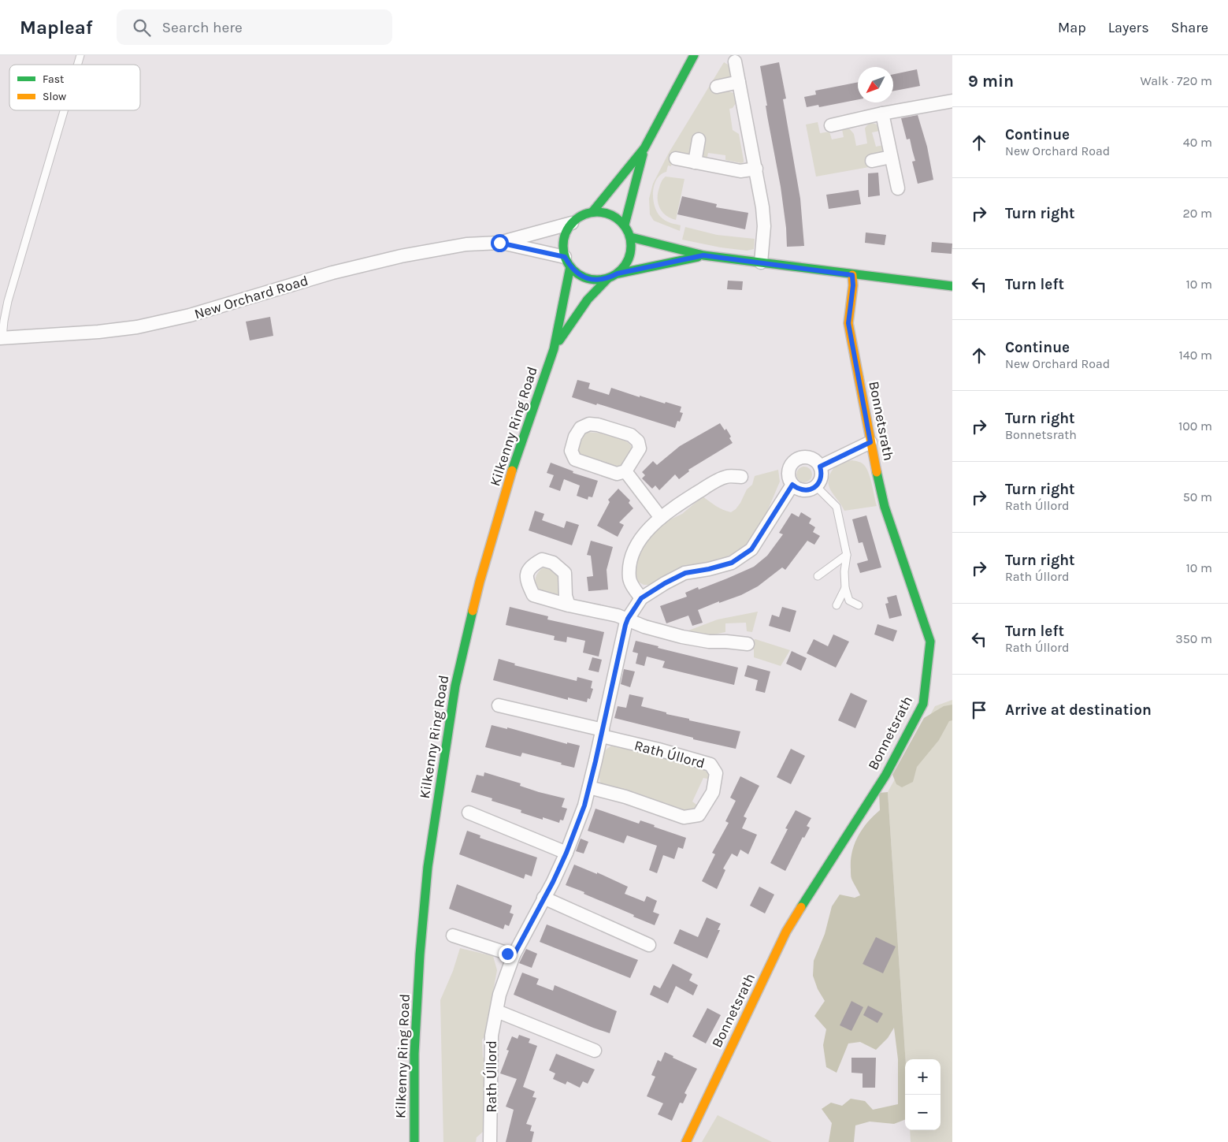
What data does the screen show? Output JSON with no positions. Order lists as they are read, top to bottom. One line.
{"streets":{"main road":["Bonnetsrath","Kilkenny Ring Road"],"street":["New Orchard Road","Rath Úllord"]},"crossings":[["New Orchard Road","Kilkenny Ring Road"]],"legend":["Fast","Slow"],"north":"bottom left","page":{"header":"Mapleaf","search":"Search here","nav":["Map","Layers","Share"],"heading":["9 min","Walk · 720 m"],"list":[["Continue","New Orchard Road","40 m"],["Turn right","20 m"],["Turn left","10 m"],["Continue","New Orchard Road","140 m"],["Turn right","Bonnetsrath","100 m"],["Turn right","Rath Úllord","50 m"],["Turn right","Rath Úllord","10 m"],["Turn left","Rath Úllord","350 m"],"Arrive at destination"],"map_buttons":["+","−"]}}
